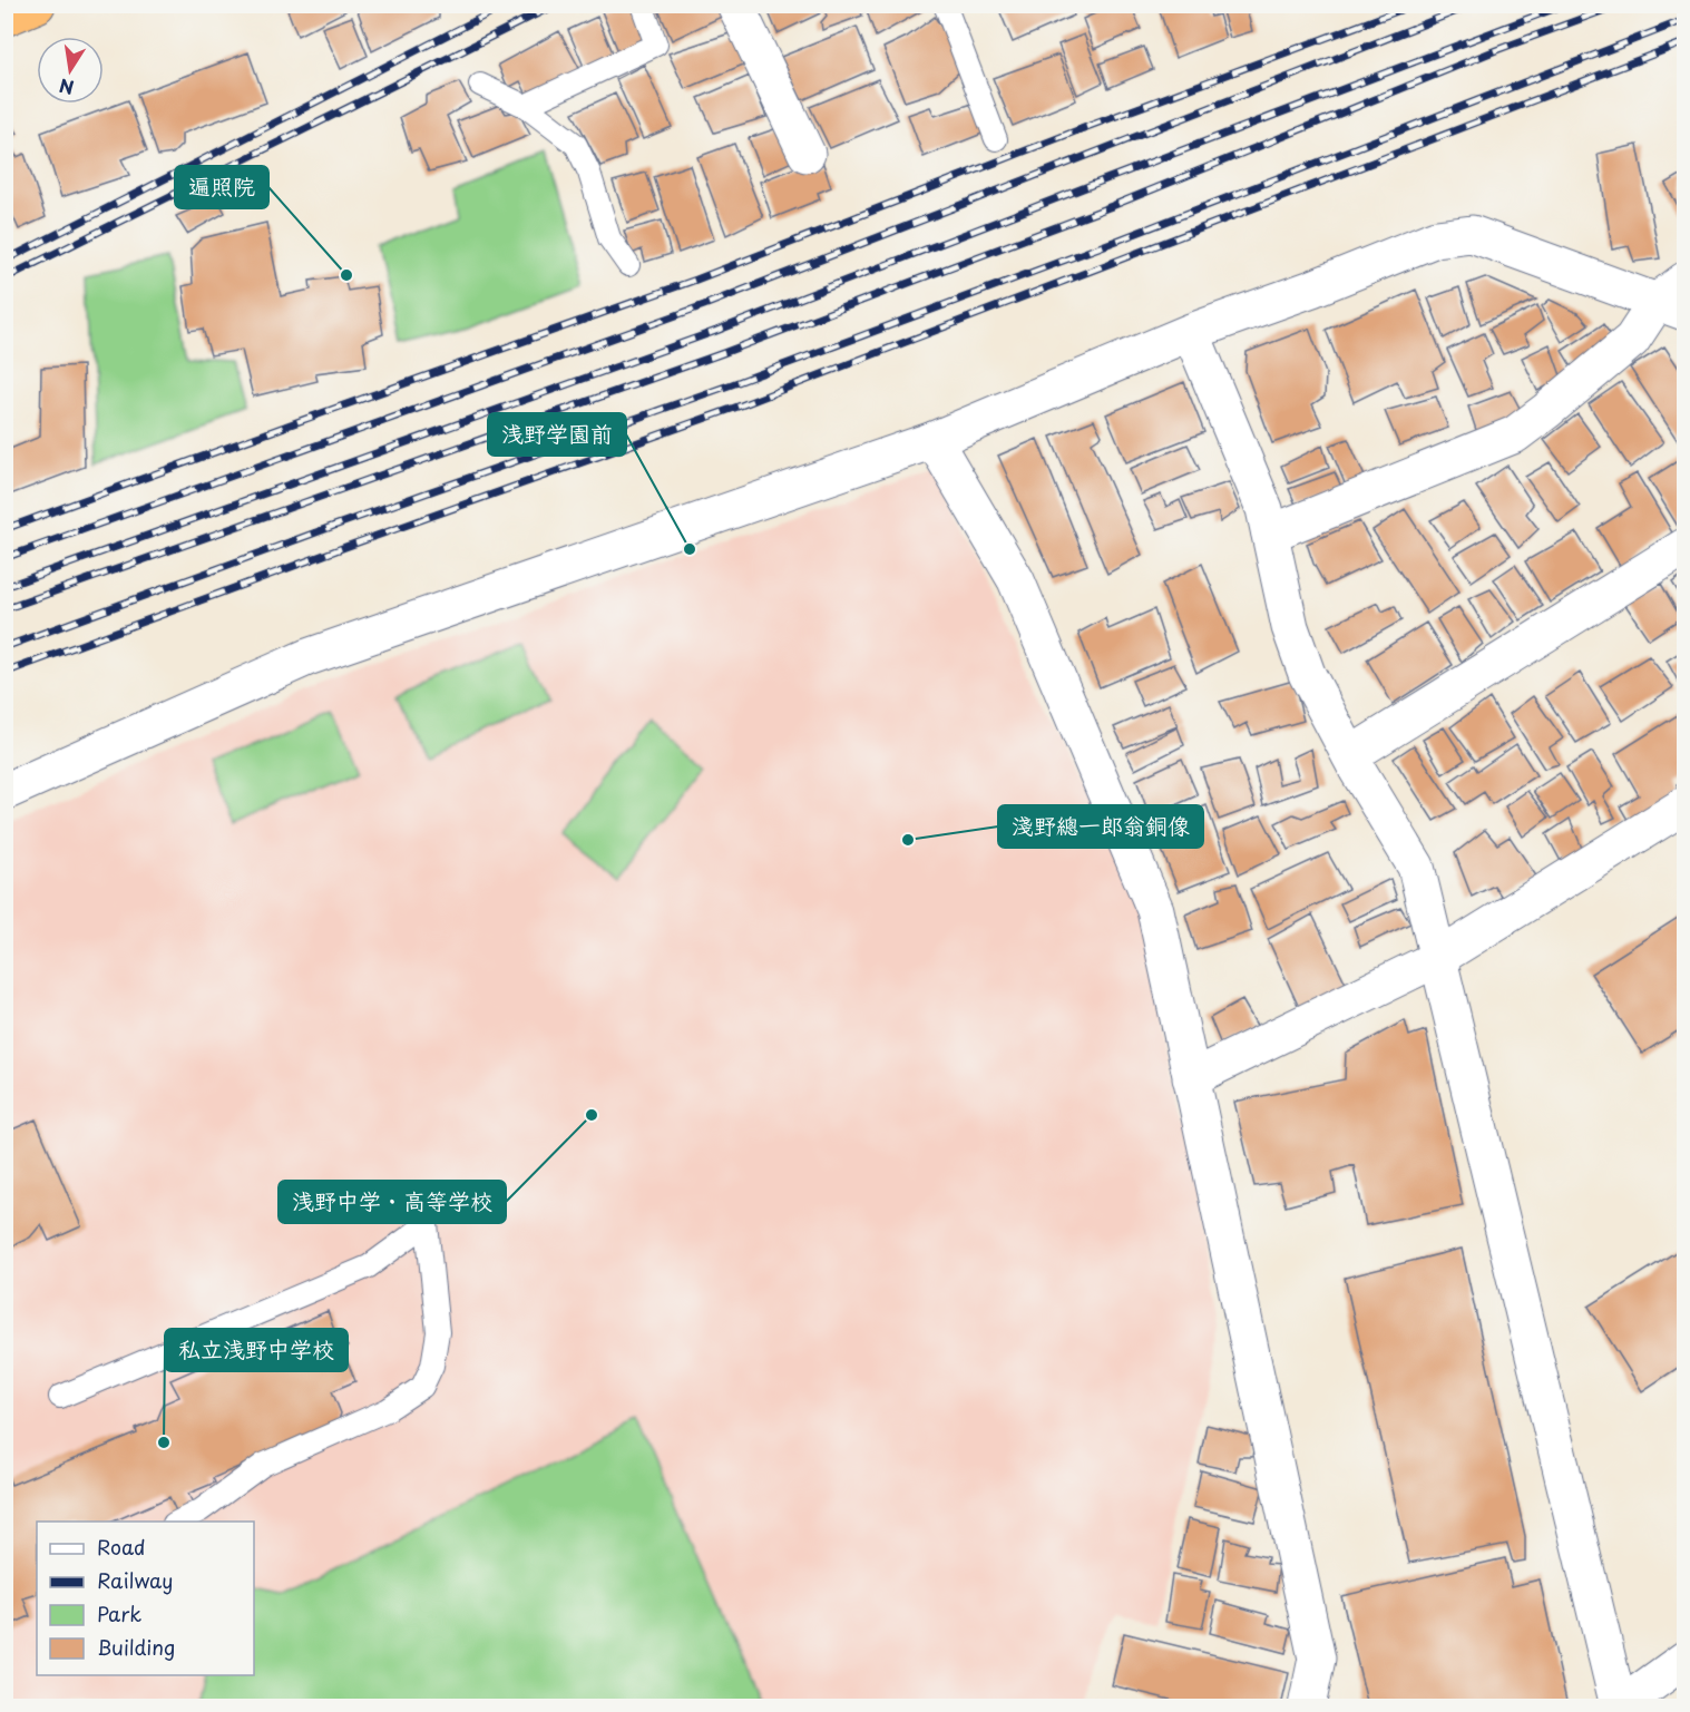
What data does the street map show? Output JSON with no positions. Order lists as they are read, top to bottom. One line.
{"places":["遍照院","浅野学園前","淺野總一郎翁銅像","浅野中学・高等学校","私立浅野中学校"],"legend":["Road","Railway","Park","Building"],"north":"bottom"}
